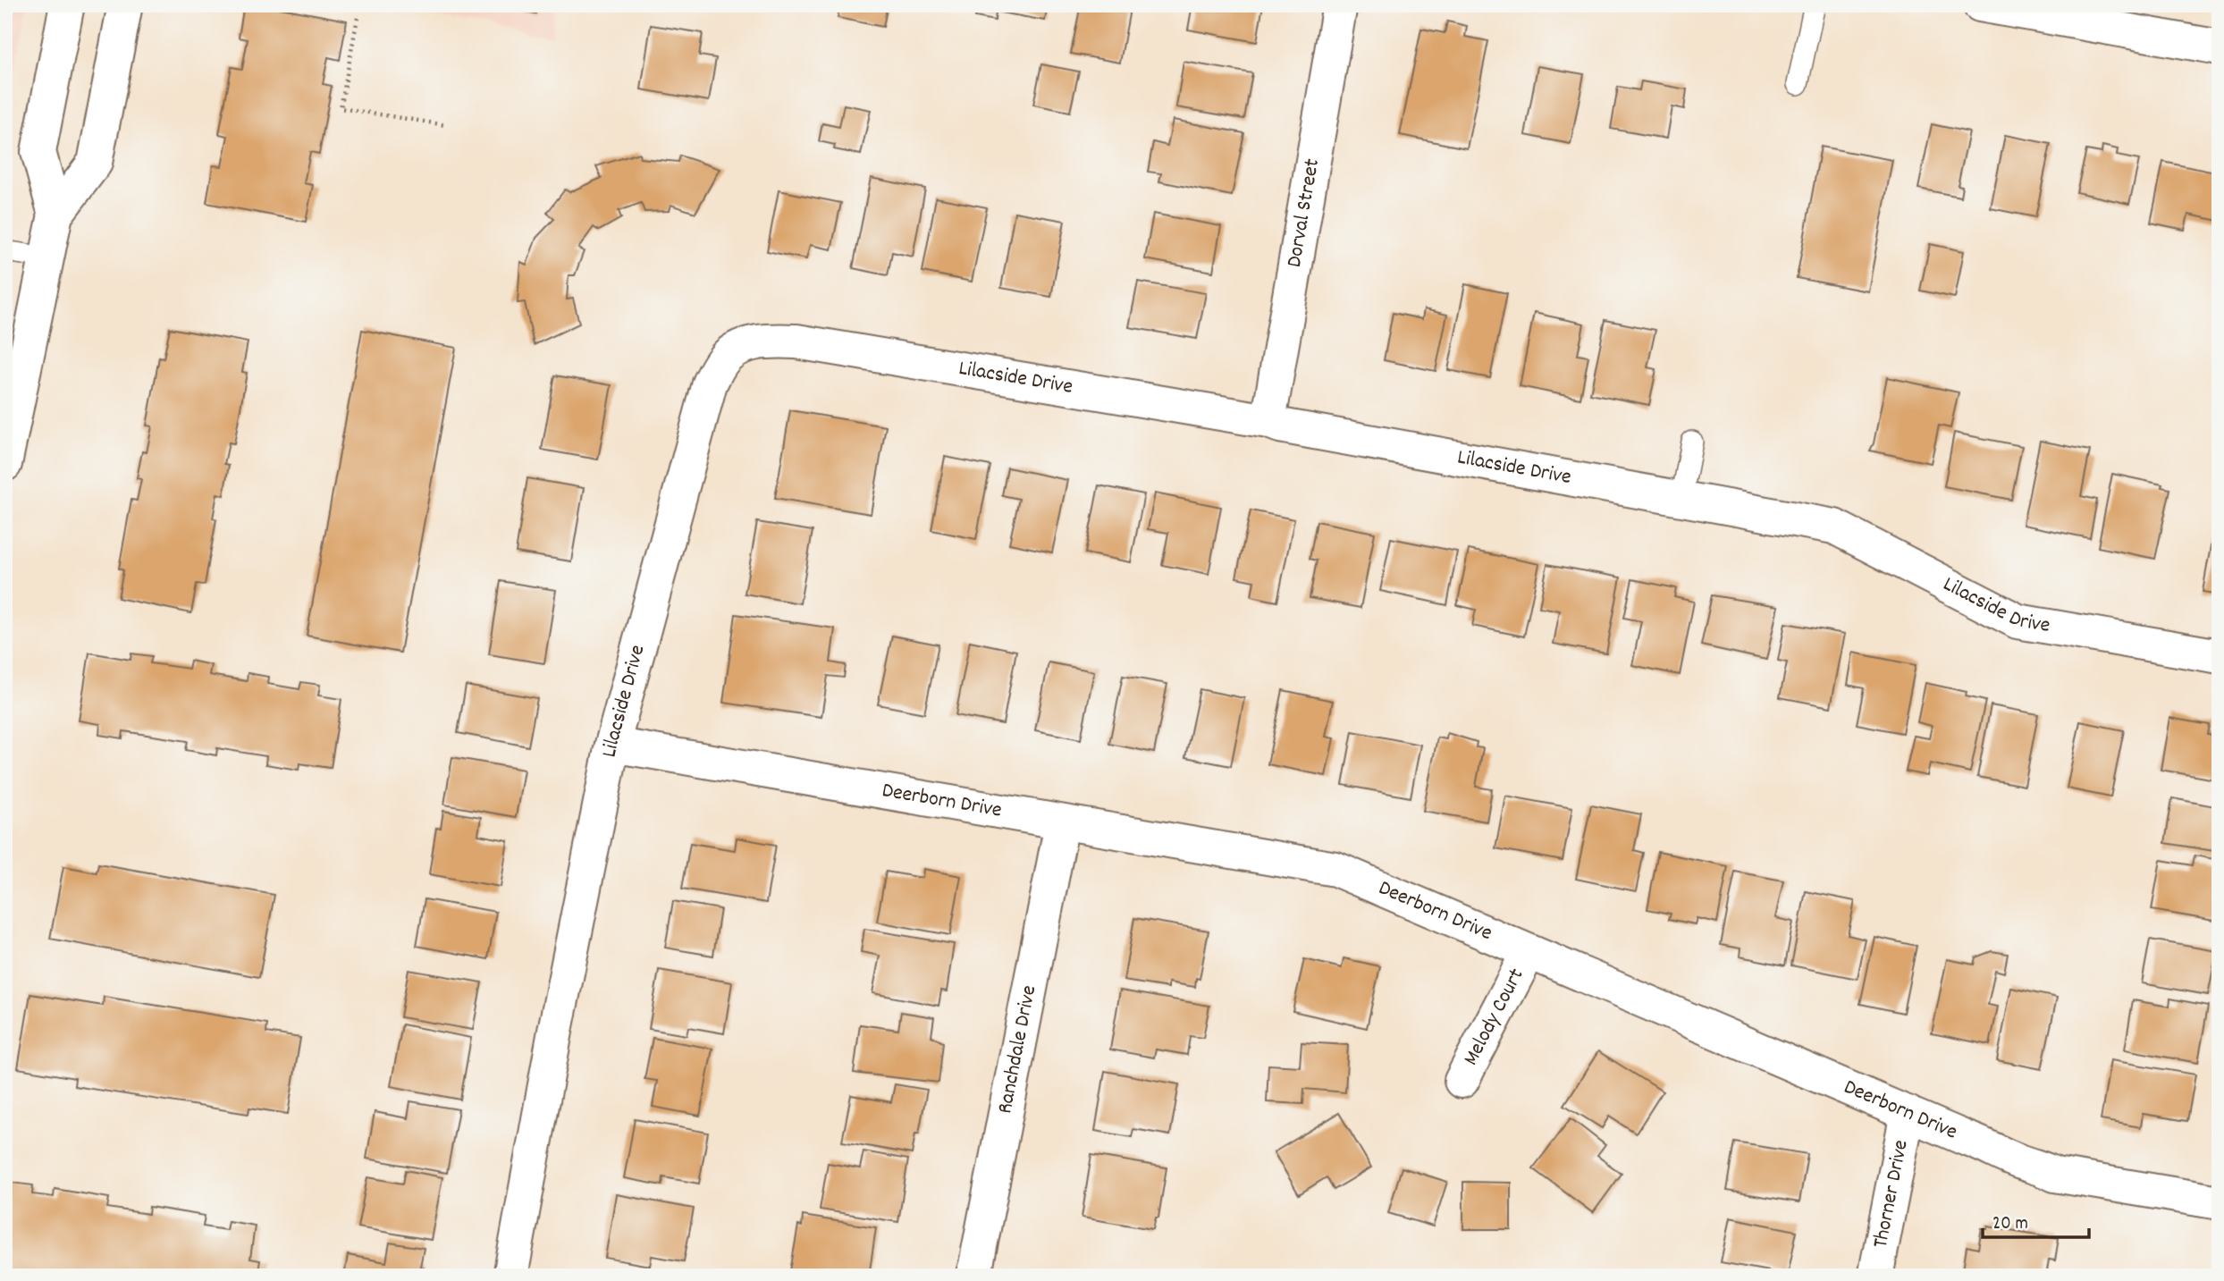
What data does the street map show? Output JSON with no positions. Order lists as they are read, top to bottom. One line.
{"streets":{"street":["Dorval Street","Lilacside Drive","Deerborn Drive","Melody Court","Ranchdale Drive","Thorner Drive"]},"crossings":[["Dorval Street","Lilacside Drive"],["Lilacside Drive","Deerborn Drive"],["Deerborn Drive","Melody Court"],["Deerborn Drive","Ranchdale Drive"],["Deerborn Drive","Thorner Drive"]],"scale_bar":"20 m"}
